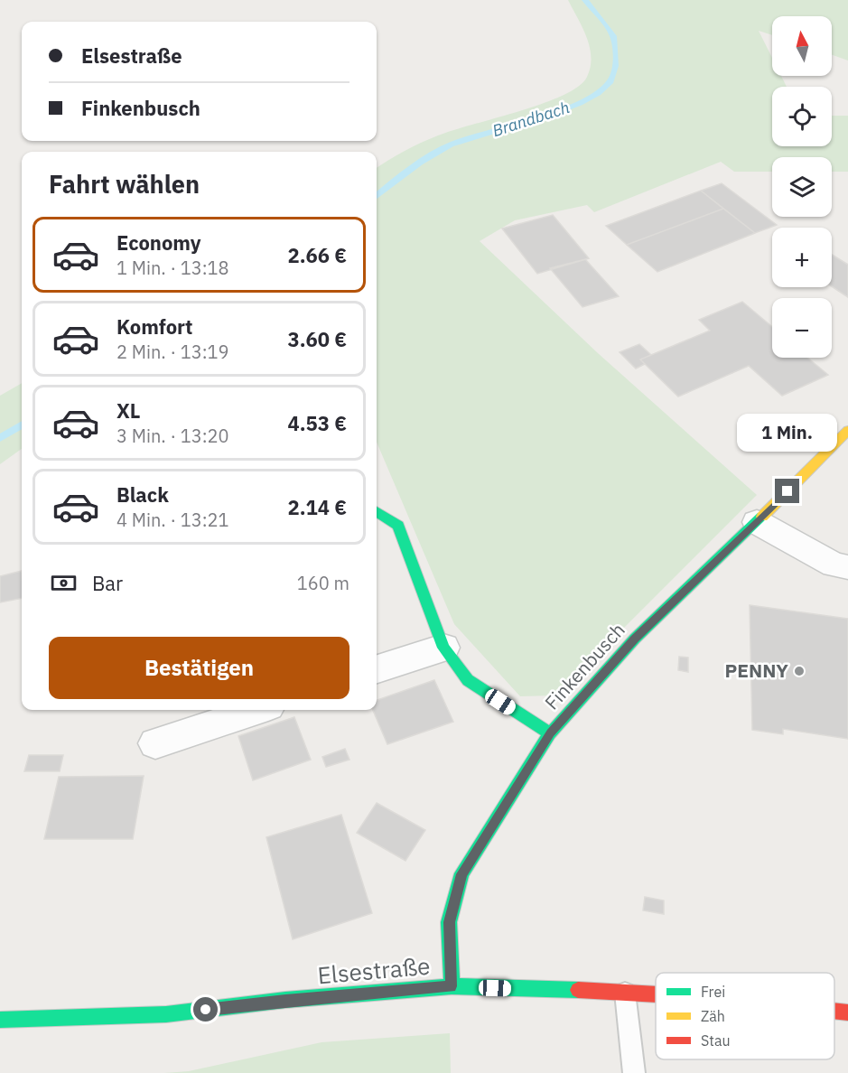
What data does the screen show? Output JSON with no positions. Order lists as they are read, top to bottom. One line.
{"streets":{"street":["Finkenbusch","Elsestraße"]},"crossings":[["Finkenbusch","Elsestraße"]],"water":["Brandbach"],"places":["PENNY"],"legend":["Frei","Zäh","Stau"],"north":"top","page":{"map_buttons":["+","−"],"banner":["Elsestraße","Finkenbusch"],"heading":"Fahrt wählen","list":[{"name":"Economy","note":"1 Min. · 13:18","value":"2.66 €"},{"name":"Komfort","note":"2 Min. · 13:19","value":"3.60 €"},{"name":"XL","note":"3 Min. · 13:20","value":"4.53 €"},{"name":"Black","note":"4 Min. · 13:21","value":"2.14 €"}],"bubble":"1 Min.","pay":["Bar","160 m"],"buttons":"Bestätigen"}}
